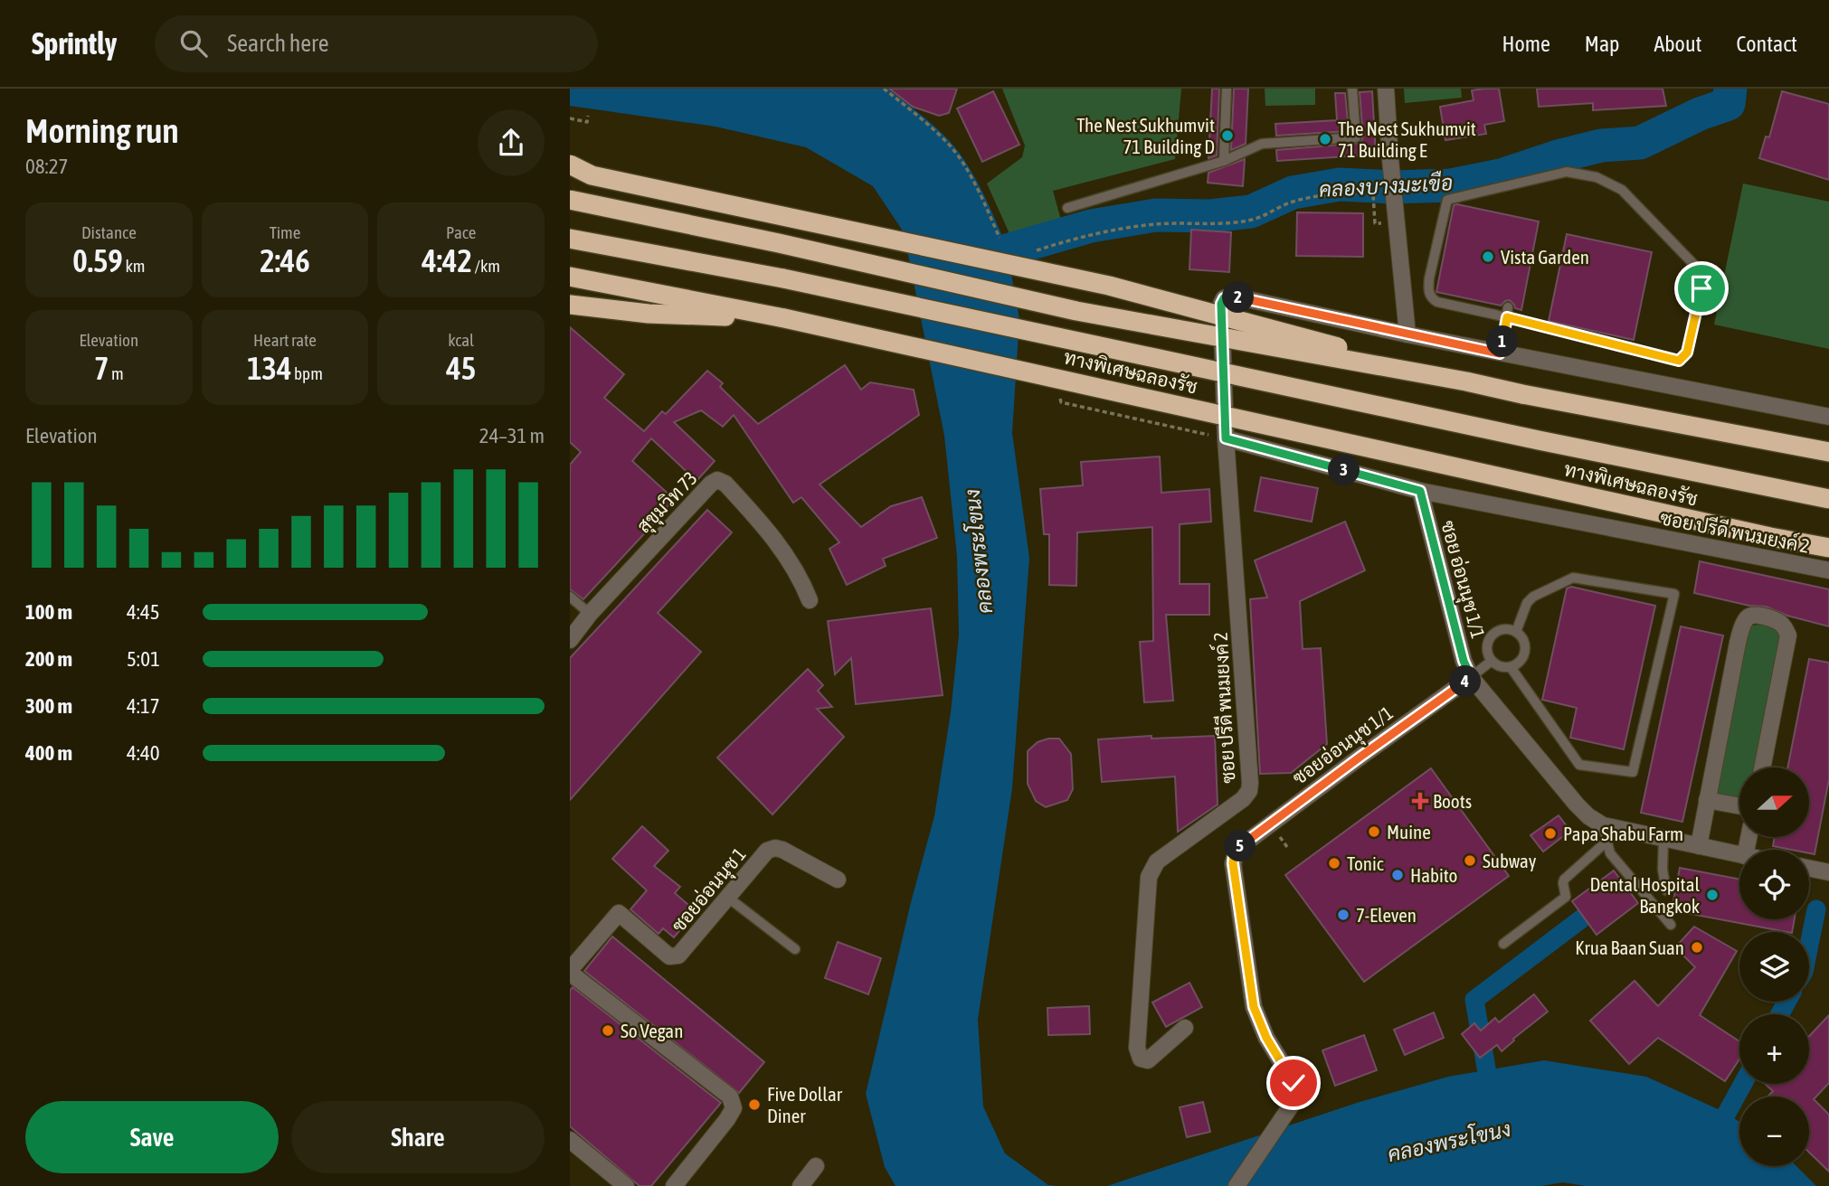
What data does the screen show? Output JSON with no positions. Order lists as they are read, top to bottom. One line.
{"streets":{"highway":["ทางพิเศษฉลองรัช"],"street":["สุขุมวิท 73","ซอย ปรีดี พนมยงค์ 2","ซอย อ่อนนุช 1/1","ซอยอ่อนนุช 1/1","ซอยอ่อนนุช 1"]},"crossings":[["ซอย ปรีดี พนมยงค์ 2","ซอย อ่อนนุช 1/1"],["ซอย อ่อนนุช 1/1","ซอยอ่อนนุช 1/1"]],"water":["คลองบางมะเขือ","คลองพระโขนง"],"places":{"other":["The Nest Sukhumvit 71 Building D","The Nest Sukhumvit 71 Building E","Vista Garden","Muine","Papa Shabu Farm","Subway","Tonic","Habito","Dental Hospital Bangkok","7-Eleven","Krua Baan Suan","So Vegan","Five Dollar Diner"],"health":["Boots"]},"north":"right","page":{"header":"Sprintly","search":"Search here","nav":["Home","Map","About","Contact"],"heading":["Morning run","08:27"],"stats":[["Distance","0.59 km"],["Time","2:46"],["Pace","4:42 /km"],["Elevation","7 m"],["Heart rate","134 bpm"],["kcal","45"]],"pins":["2","1","3","4","5"],"chart":["Elevation","24–31 m"],"list":[{"name":"100 m","note":"4:45"},{"name":"200 m","note":"5:01"},{"name":"300 m","note":"4:17"},{"name":"400 m","note":"4:40"}],"map_buttons":["+","−"],"buttons":["Save","Share"]}}
